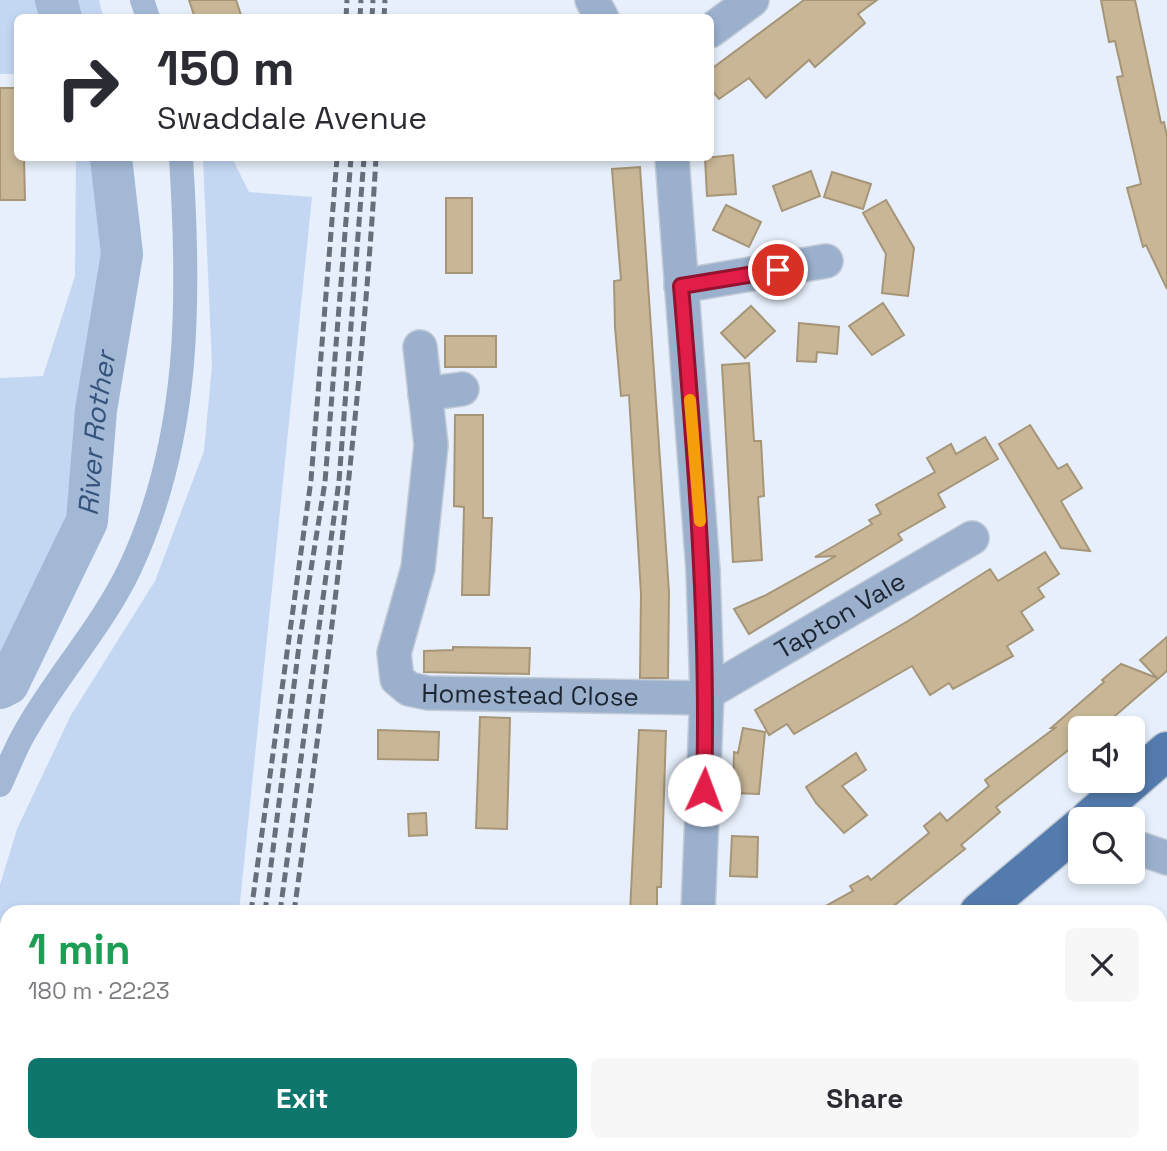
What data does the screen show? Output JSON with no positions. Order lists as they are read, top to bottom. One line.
{"streets":{"street":["Tapton Vale","Homestead Close"]},"crossings":[["Tapton Vale","Homestead Close"]],"water":["River Rother"],"page":{"turn":["150 m","Swaddale Avenue"],"heading":["1 min","180 m · 22:23"],"buttons":["Exit","Share"]}}
